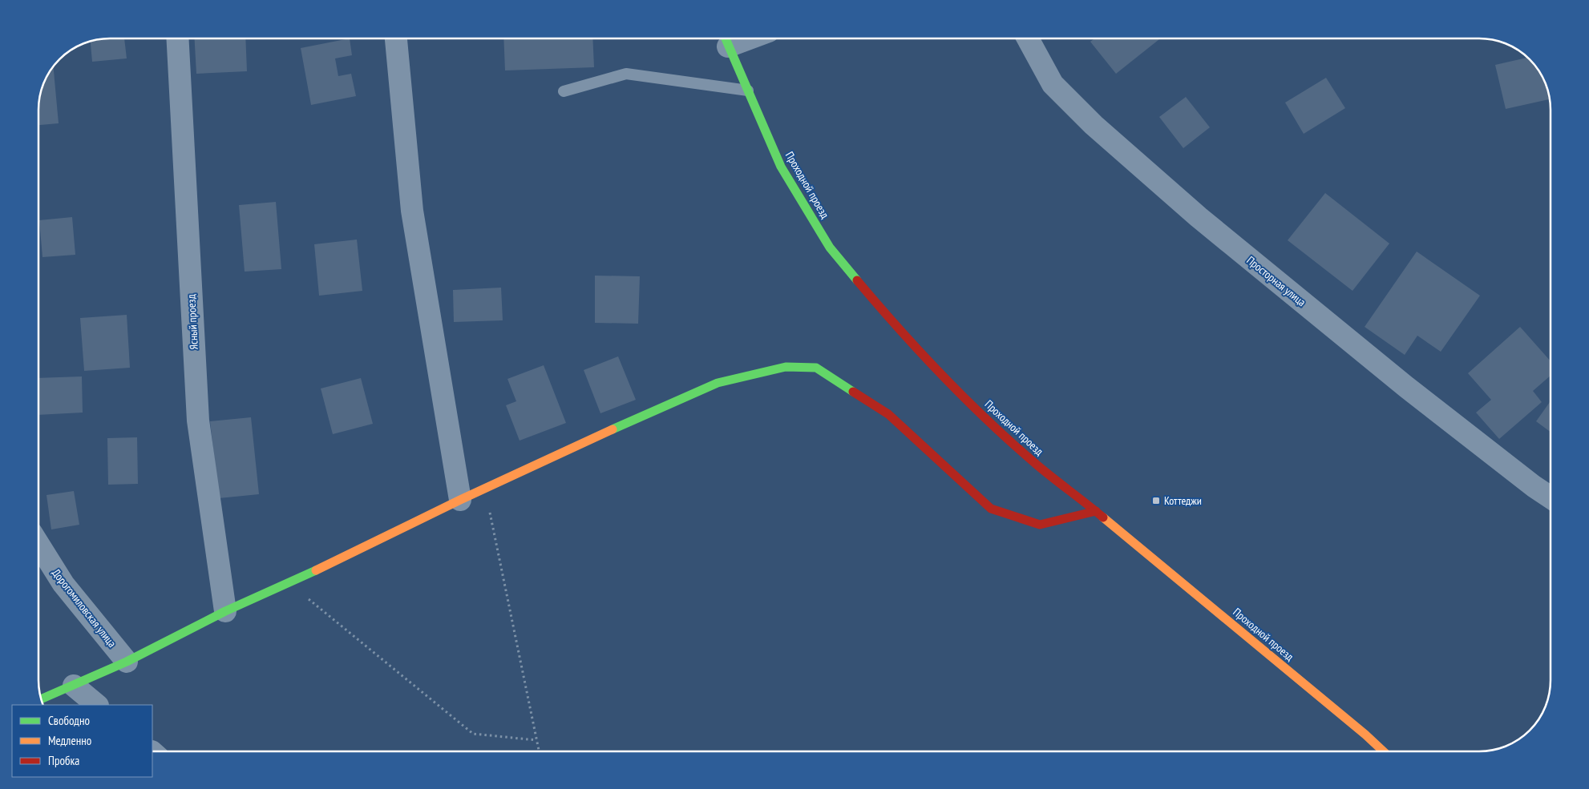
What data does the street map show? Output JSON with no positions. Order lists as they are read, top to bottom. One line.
{"streets":{"street":["Проходной проезд","Просторная улица","Ясный проезд","Дорогомиловская улица"]},"places":{"transit":["Коттеджи"]},"legend":["Свободно","Медленно","Пробка"]}
